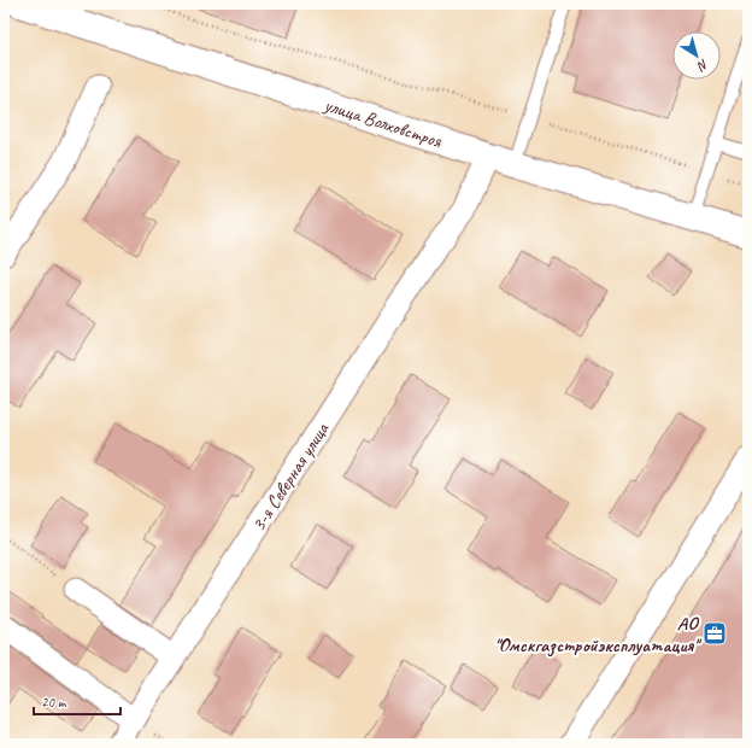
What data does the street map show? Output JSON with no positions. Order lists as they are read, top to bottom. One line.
{"streets":{"main road":["улица Волховстроя"],"street":["3-я Северная улица"]},"crossings":[["улица Волховстроя","3-я Северная улица"]],"places":{"office":["АО \"Омскгазстройэксплуатация\""]},"scale_bar":"20 m","north":"bottom right"}
